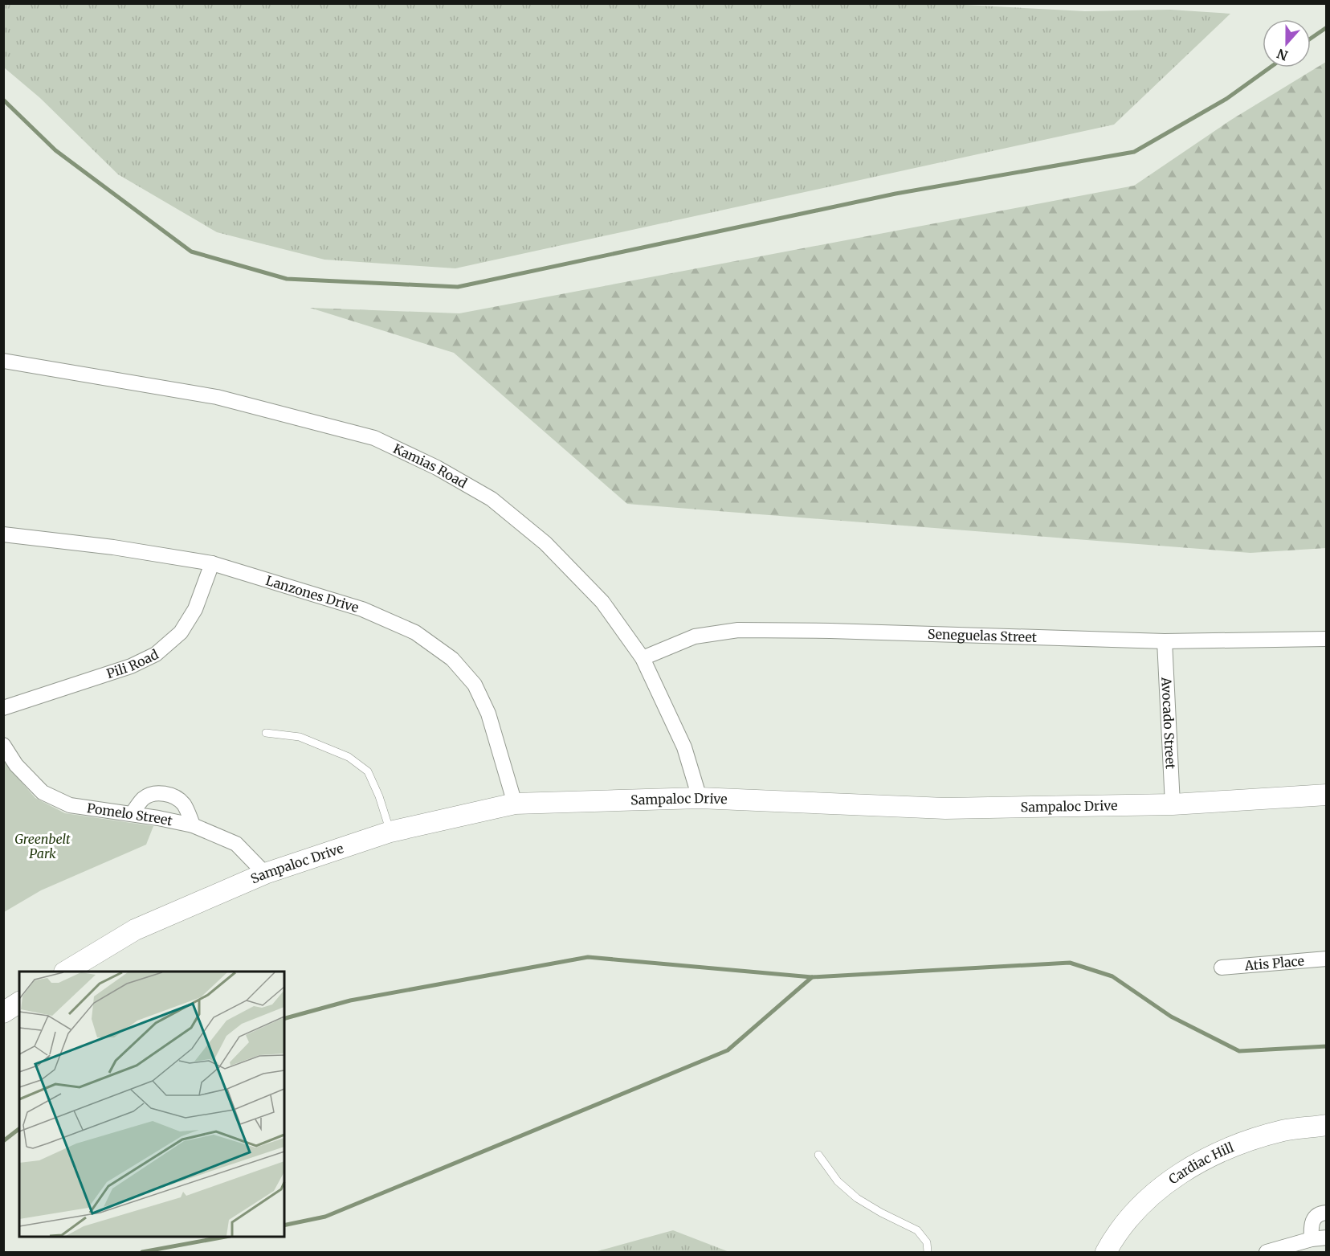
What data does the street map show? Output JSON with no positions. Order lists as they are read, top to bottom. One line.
{"streets":{"street":["Kamias Road","Lanzones Drive","Seneguelas Street","Pili Road","Avocado Street","Sampaloc Drive","Pomelo Street","Atis Place","Cardiac Hill"]},"crossings":[["Kamias Road","Seneguelas Street"],["Kamias Road","Sampaloc Drive"],["Lanzones Drive","Pili Road"],["Lanzones Drive","Sampaloc Drive"],["Seneguelas Street","Avocado Street"],["Avocado Street","Sampaloc Drive"],["Sampaloc Drive","Pomelo Street"]],"parks":["Greenbelt Park"],"north":"bottom"}
